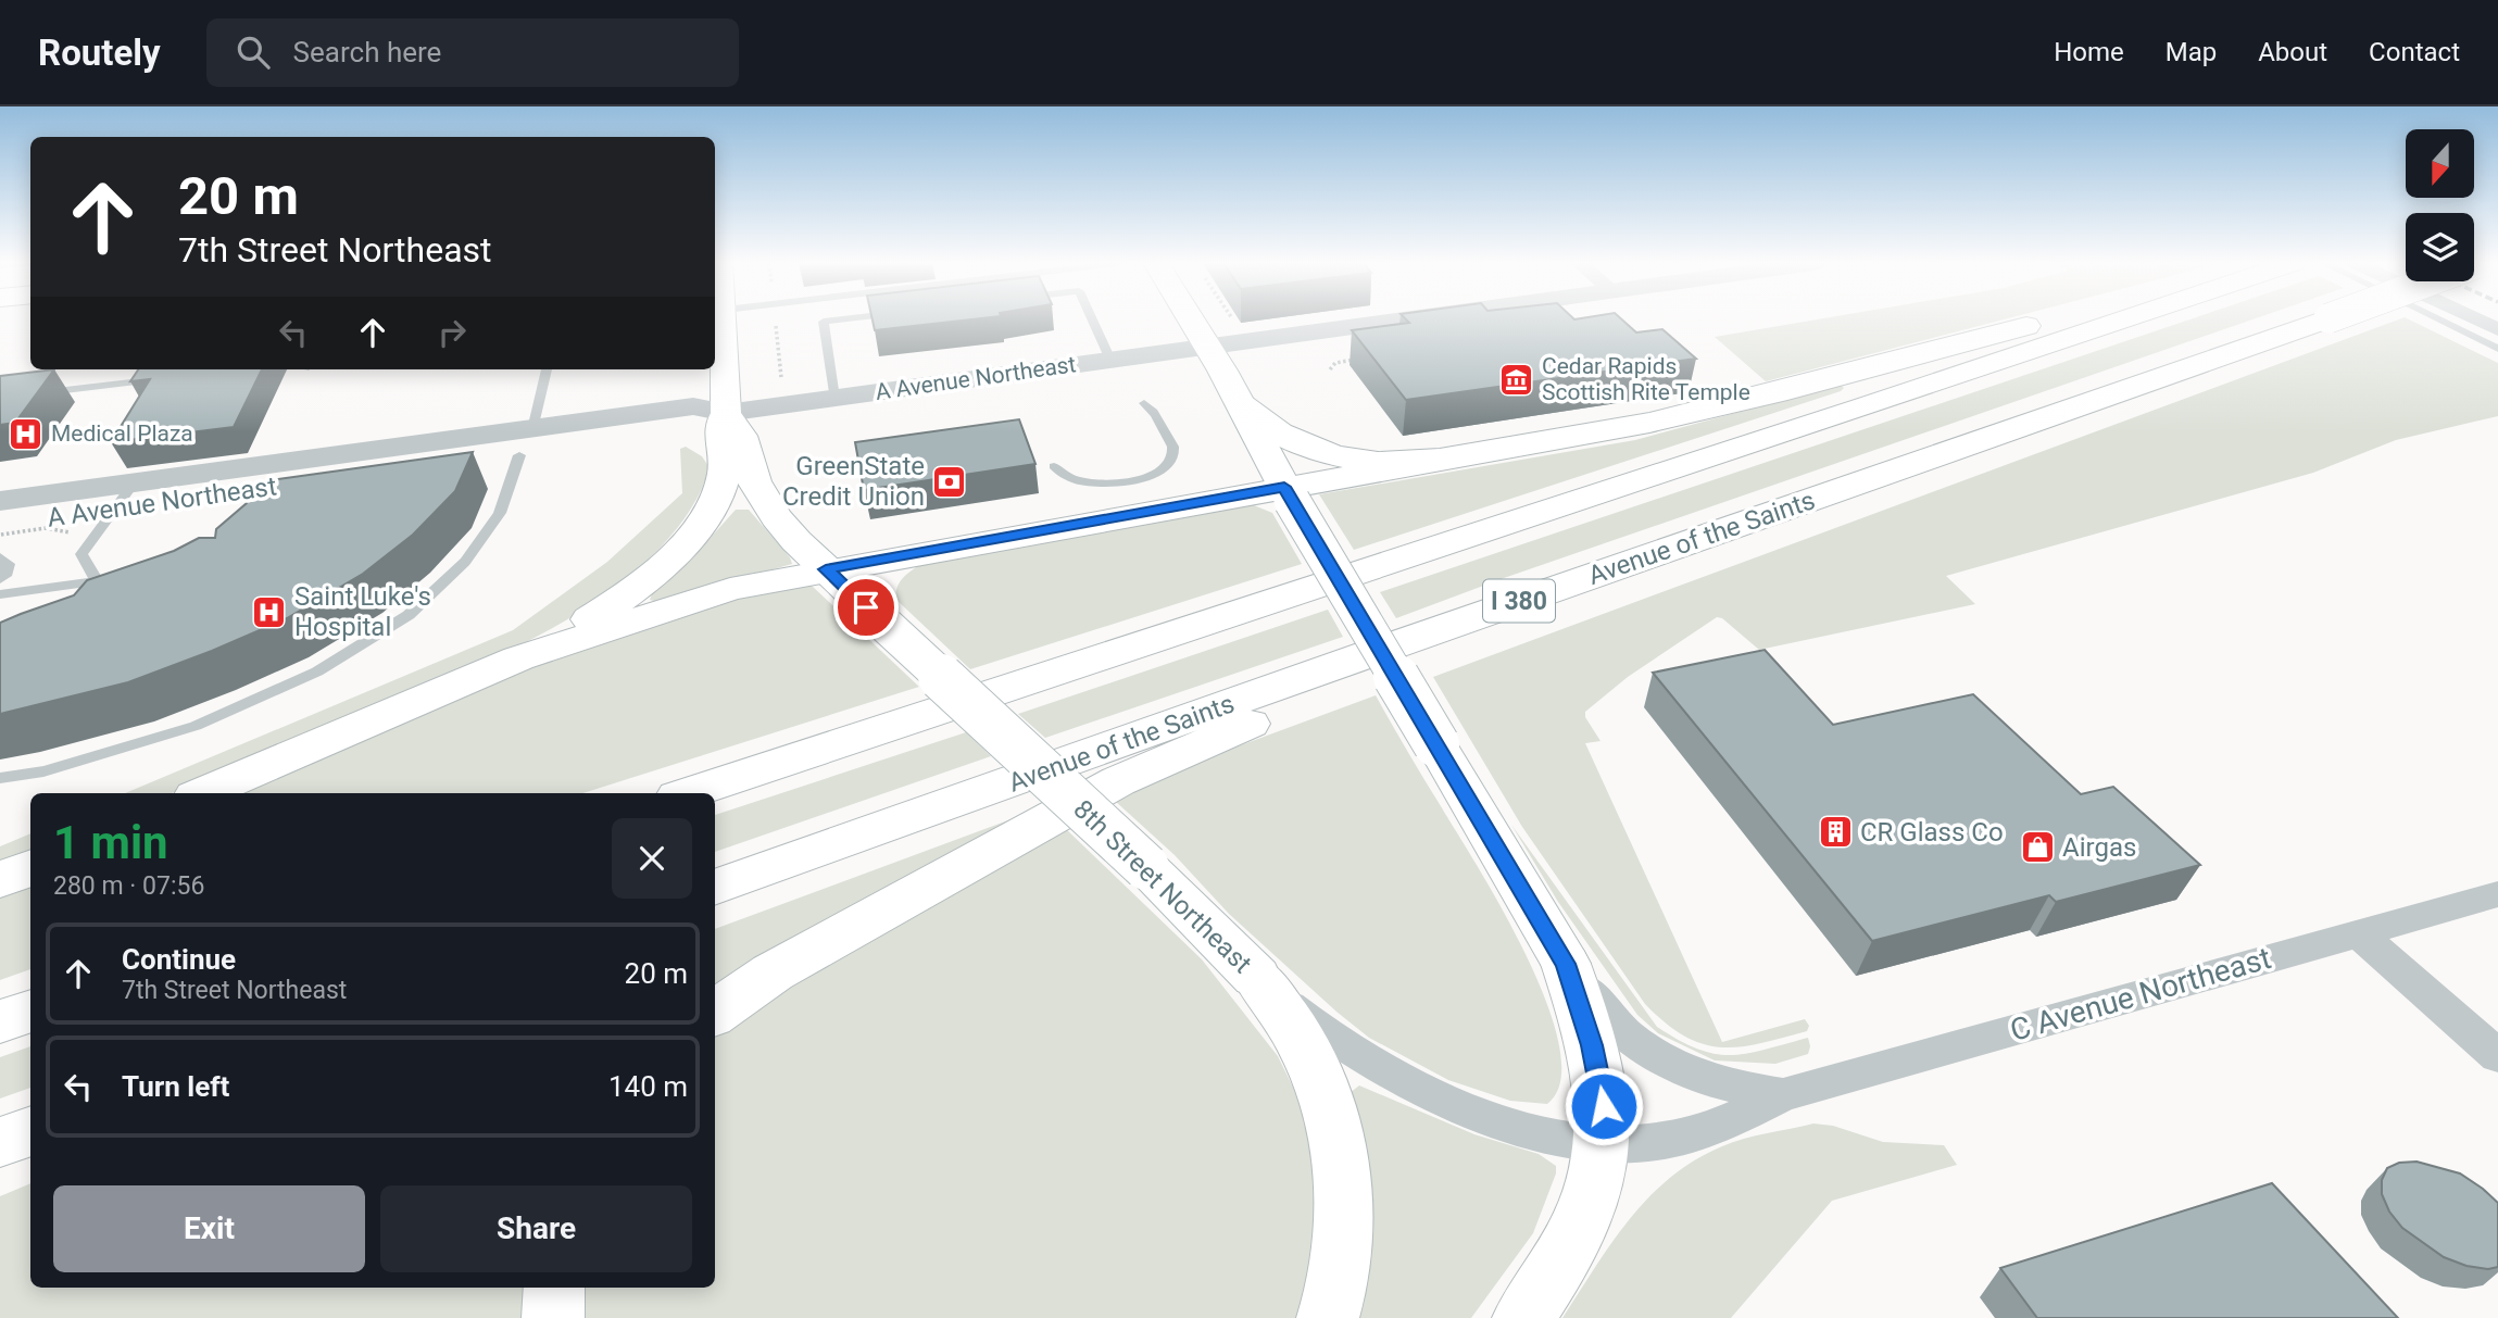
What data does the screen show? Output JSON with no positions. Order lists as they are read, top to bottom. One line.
{"streets":{"main road":["Avenue of the Saints","I 380","8th Street Northeast"],"street":["A Avenue Northeast","C Avenue Northeast"]},"crossings":[["A Avenue Northeast","8th Street Northeast"],["8th Street Northeast","C Avenue Northeast"]],"places":{"museum":["Cedar Rapids Scottish Rite Temple"],"hospital":["Medical Plaza","Saint Luke's Hospital"],"bank":["GreenState Credit Union"],"building":["CR Glass Co"],"shop":["Airgas"]},"north":"bottom","page":{"header":"Routely","search":"Search here","nav":["Home","Map","About","Contact"],"turn":["20 m","7th Street Northeast"],"heading":["1 min","280 m · 07:56"],"list":[{"name":"Continue","note":"7th Street Northeast","value":"20 m"},{"name":"Turn left","value":"140 m"}],"buttons":["Exit","Share"]}}
